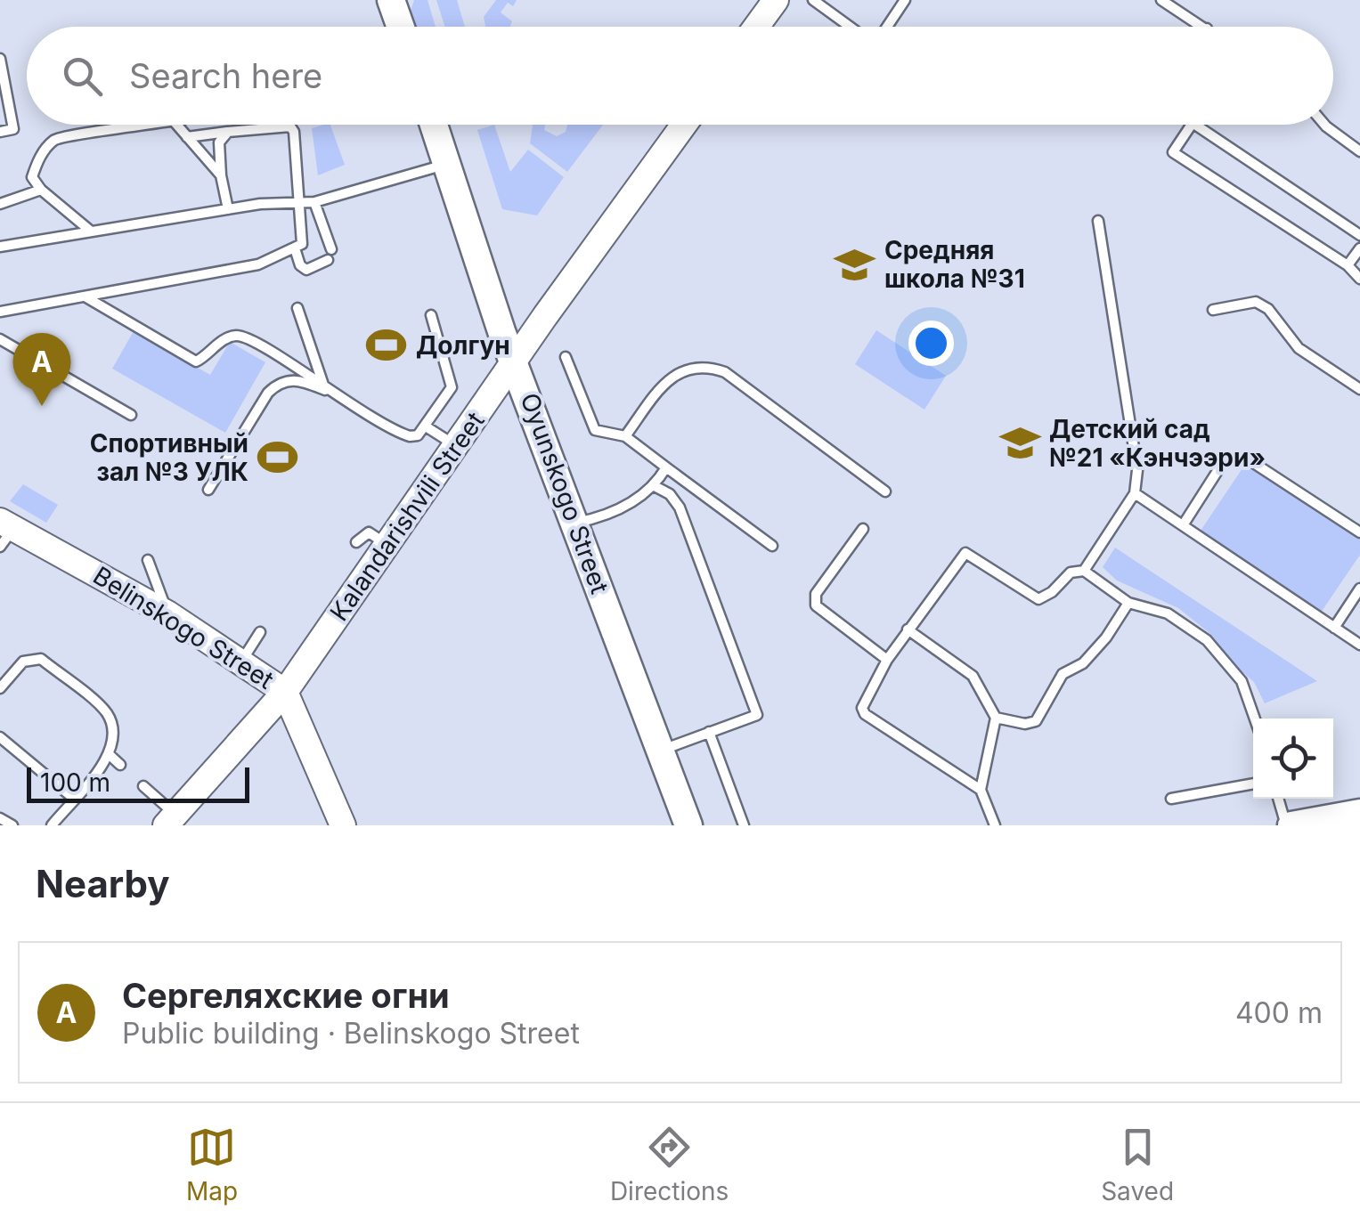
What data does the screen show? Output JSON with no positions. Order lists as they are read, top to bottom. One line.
{"streets":{"main road":["Oyunskogo Street"],"street":["Kalandarishvili Street","Belinskogo Street"]},"crossings":[["Oyunskogo Street","Kalandarishvili Street"],["Kalandarishvili Street","Belinskogo Street"]],"places":{"school or university":["Средняя школа №31","Детский сад №21 «Кэнчээри»"],"sports":["Долгун","Спортивный зал №3 УЛК"]},"scale_bar":"100 m","page":{"search":"Search here","pins":"A","scale":"100 m","heading":"Nearby","list":[{"mark":"A","name":"Сергеляхские огни","note":"Public building · Belinskogo Street","value":"400 m"}],"nav":["Map","Directions","Saved"]}}
